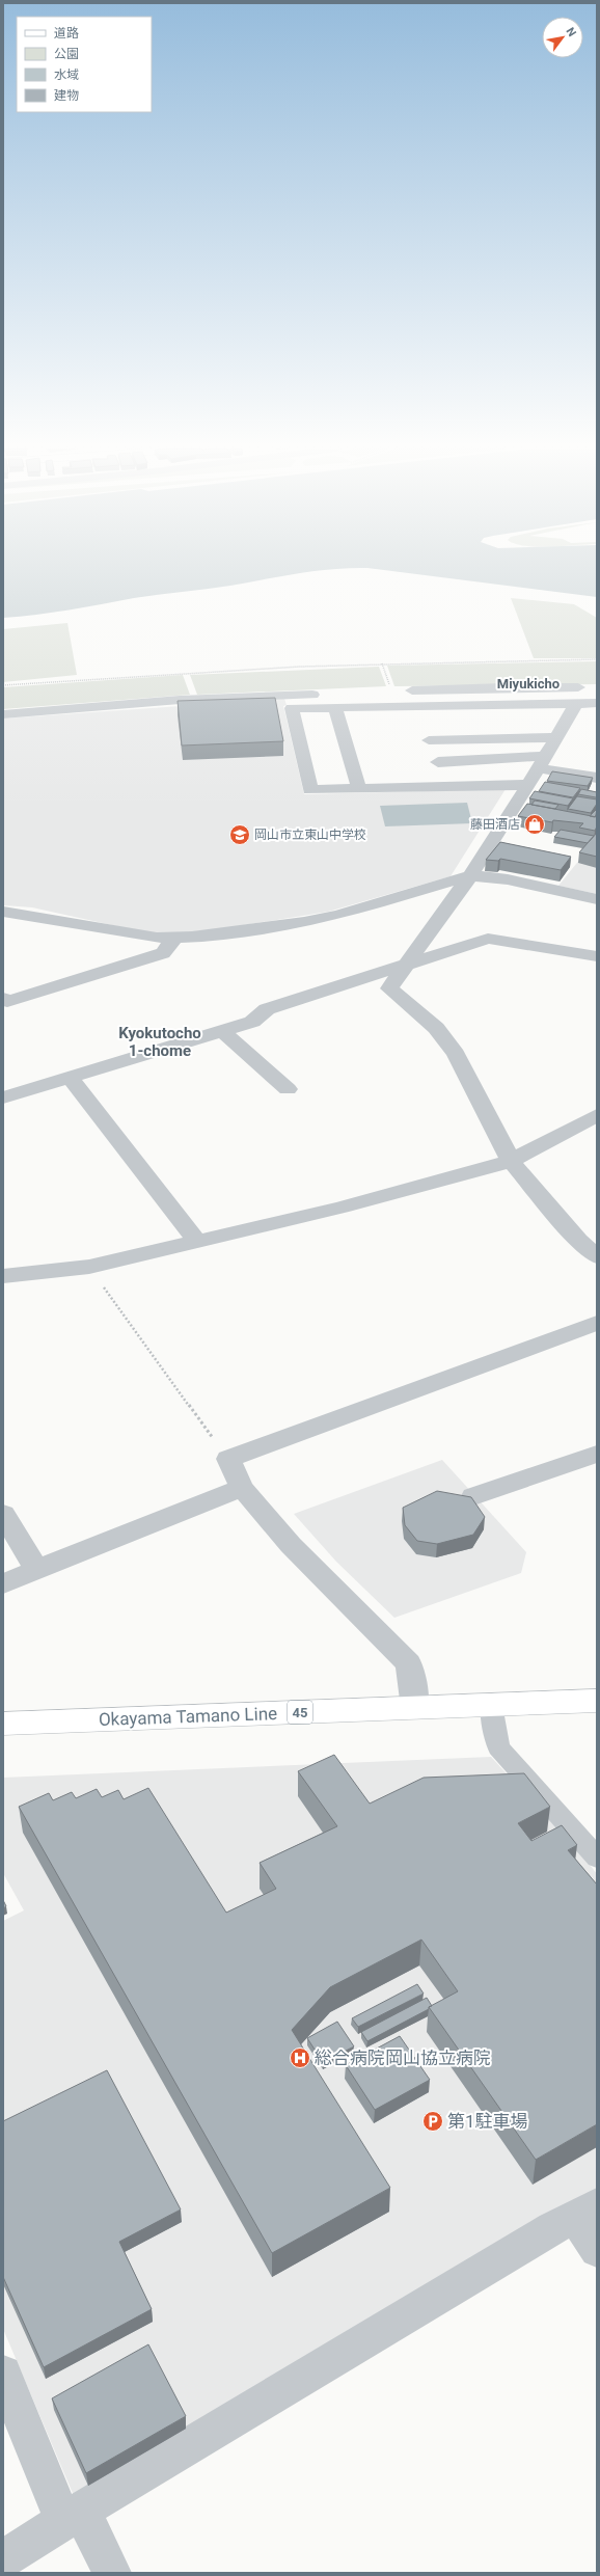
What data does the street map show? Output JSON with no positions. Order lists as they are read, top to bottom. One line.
{"streets":{"main road":["45","Okayama Tamano Line"]},"districts":["Miyukicho","Kyokutocho 1-chome"],"places":{"shop":["藤田酒店"],"school or university":["岡山市立東山中学校"],"hospital":["総合病院岡山協立病院"],"parking":["第1駐車場"]},"legend":["道路","公園","水域","建物"],"north":"top right"}
